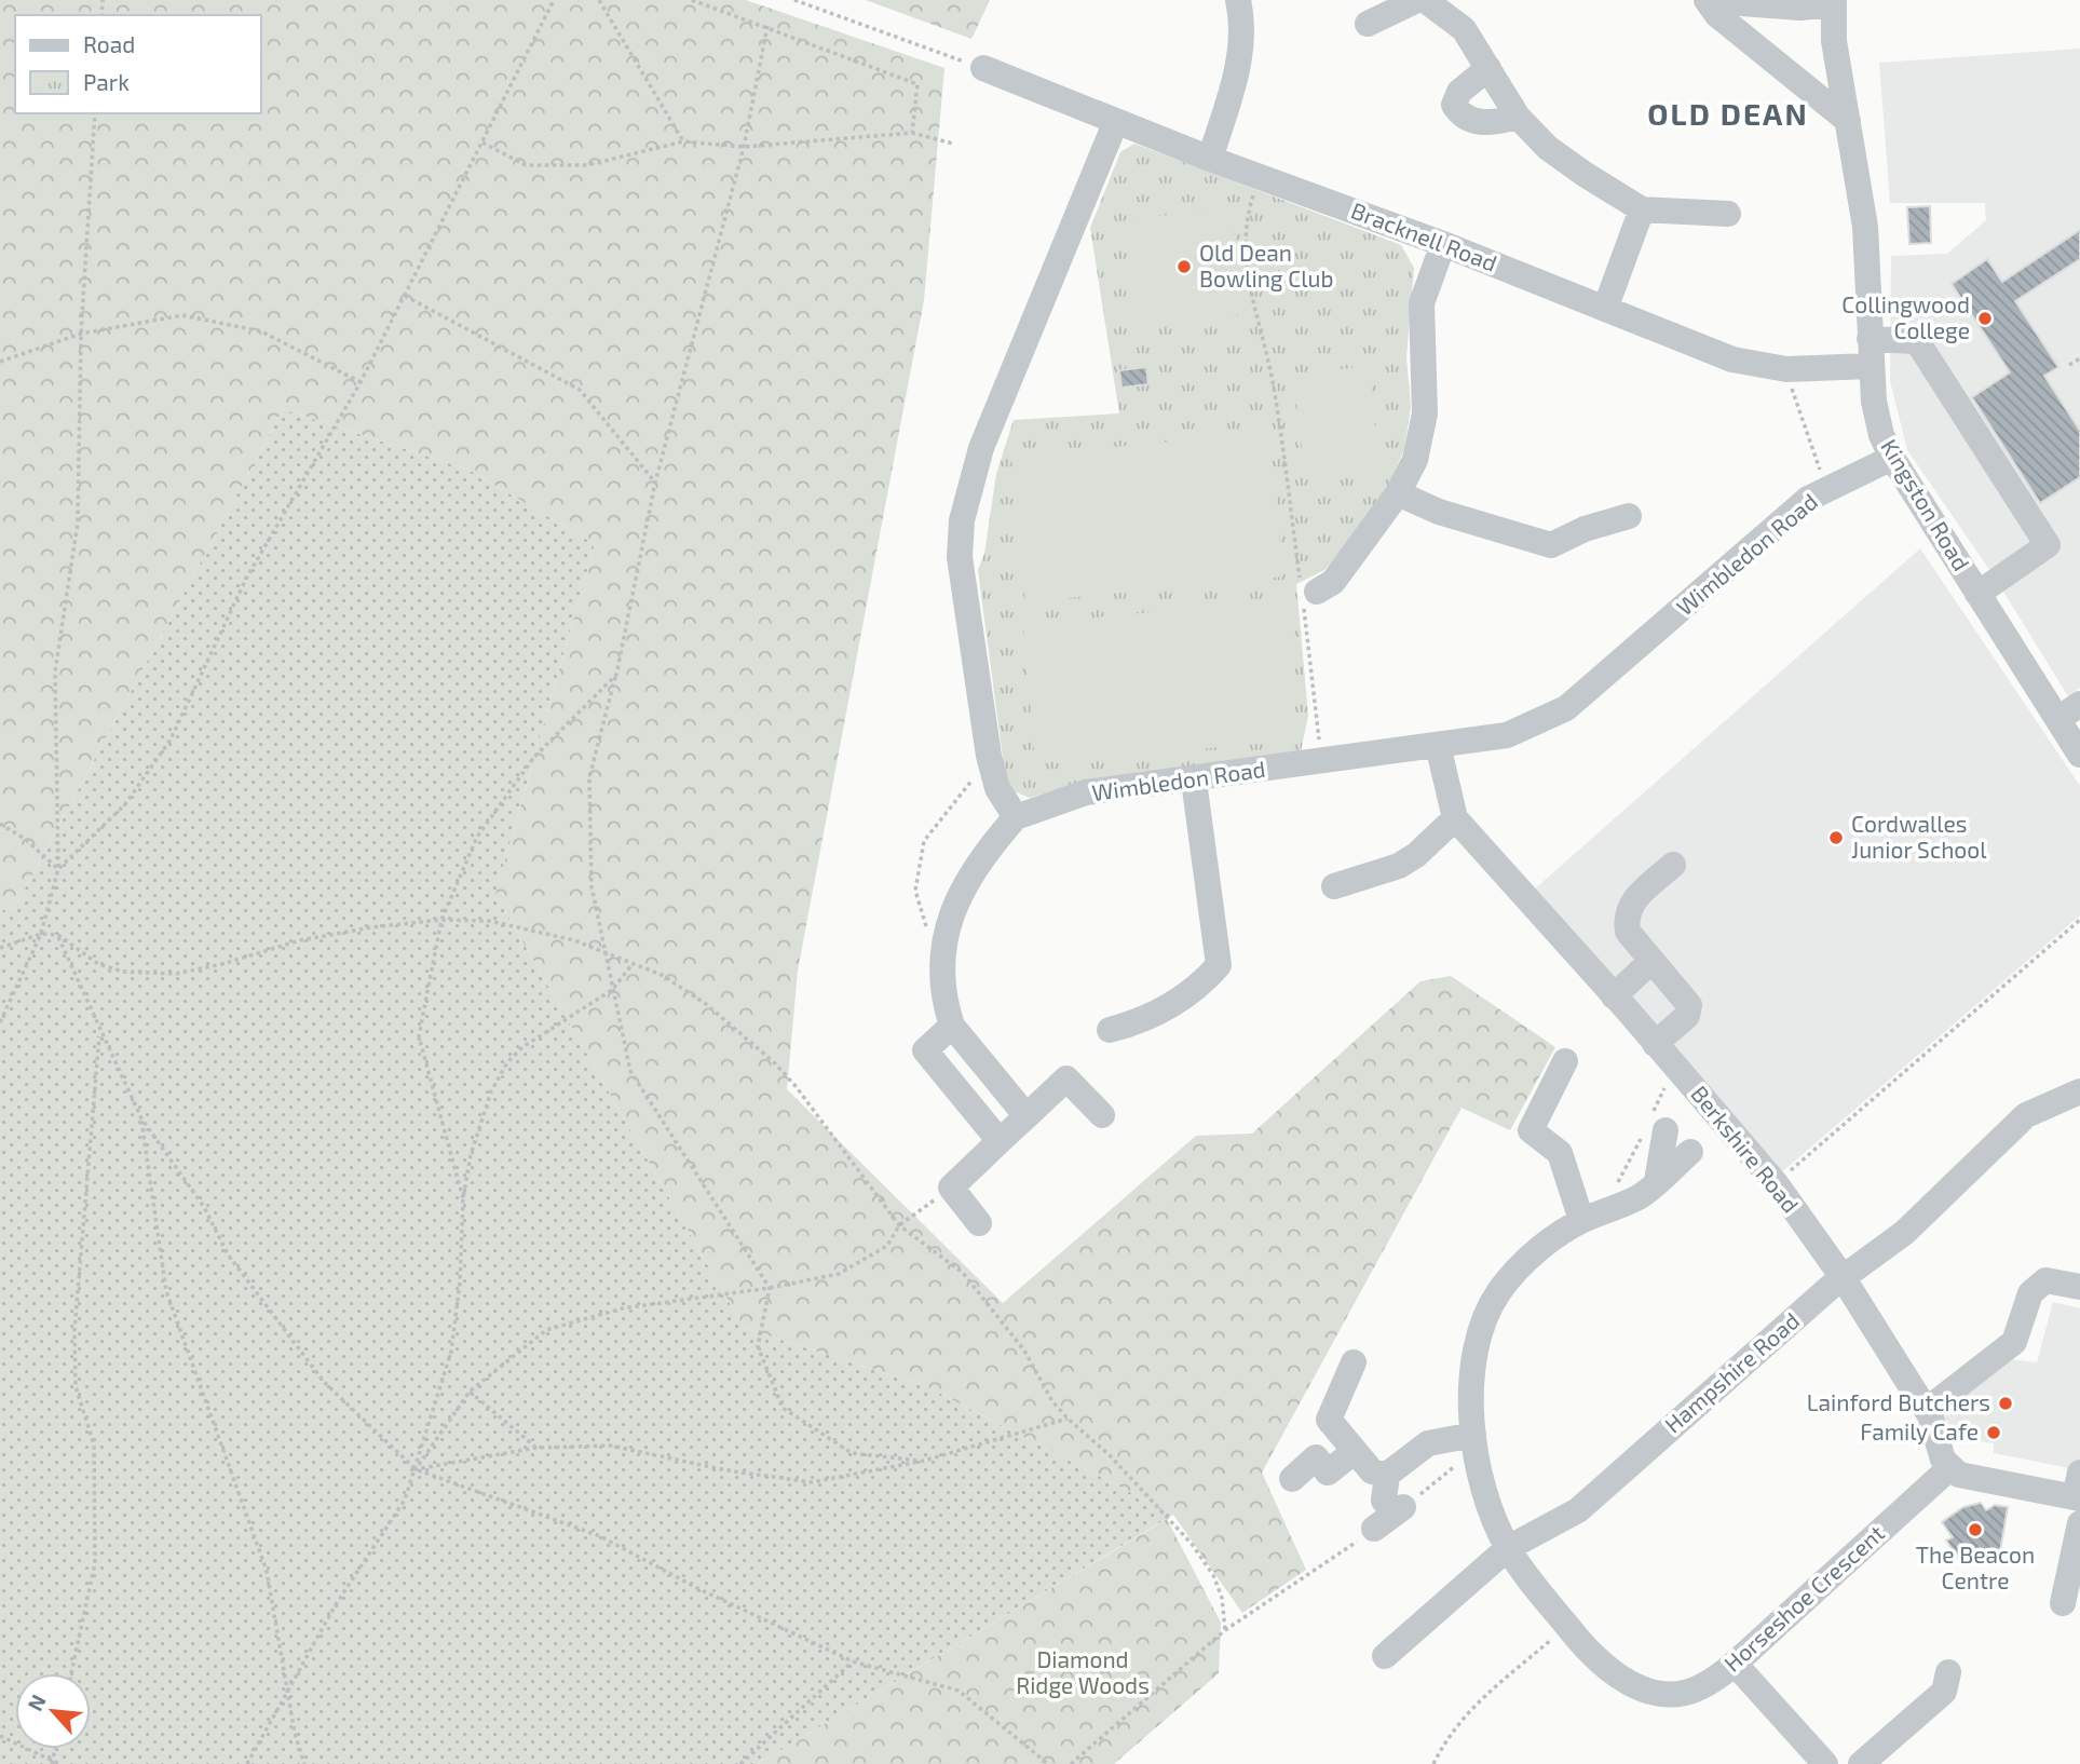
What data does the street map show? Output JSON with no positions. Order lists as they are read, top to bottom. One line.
{"streets":{"street":["Bracknell Road","Kingston Road","Wimbledon Road","Berkshire Road","Hampshire Road","Horseshoe Crescent"]},"crossings":[["Bracknell Road","Kingston Road"],["Kingston Road","Wimbledon Road"],["Wimbledon Road","Berkshire Road"],["Berkshire Road","Hampshire Road"],["Berkshire Road","Horseshoe Crescent"],["Hampshire Road","Horseshoe Crescent"]],"districts":["OLD DEAN"],"parks":["Diamond Ridge Woods"],"places":["Old Dean Bowling Club","Collingwood College","Cordwalles Junior School","Lainford Butchers","Family Cafe","The Beacon Centre"],"legend":["Road","Park"],"north":"top left"}
